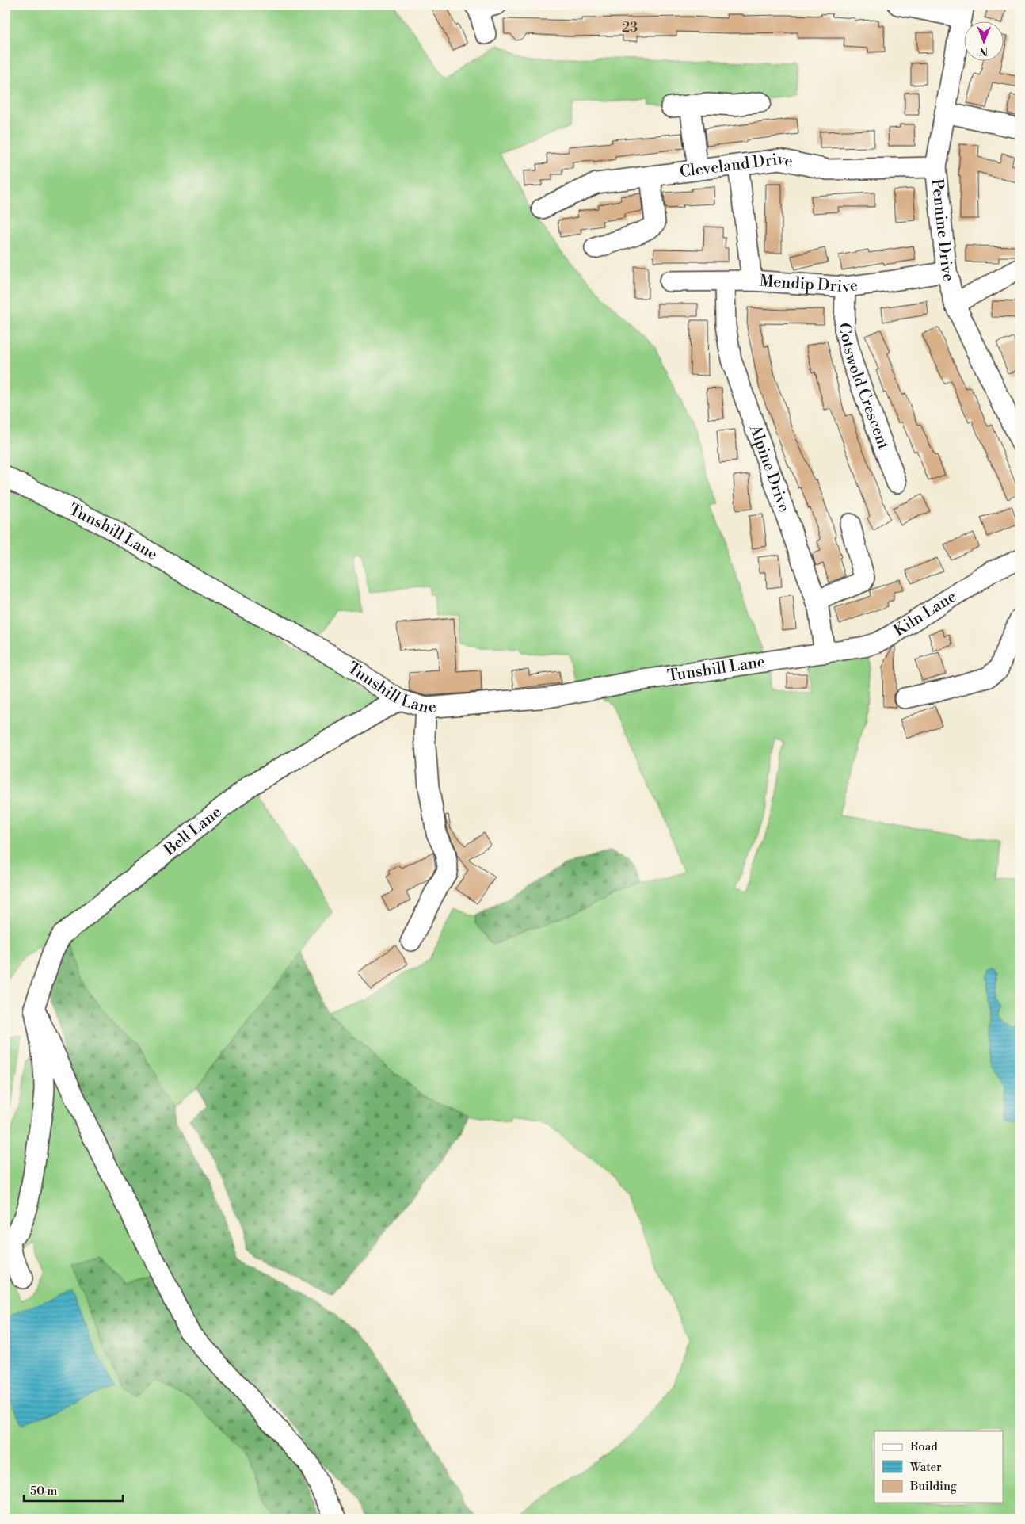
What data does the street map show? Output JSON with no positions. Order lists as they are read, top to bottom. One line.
{"streets":{"street":["Cleveland Drive","Pennine Drive","Mendip Drive","Cotswold Crescent","Alpine Drive","Tunshill Lane","Kiln Lane","Bell Lane"]},"crossings":[["Cleveland Drive","Pennine Drive"],["Pennine Drive","Mendip Drive"],["Mendip Drive","Cotswold Crescent"],["Mendip Drive","Alpine Drive"],["Alpine Drive","Tunshill Lane"],["Alpine Drive","Kiln Lane"],["Tunshill Lane","Kiln Lane"],["Tunshill Lane","Bell Lane"]],"house_numbers":["23"],"legend":["Road","Water","Building"],"scale_bar":"50 m","north":"bottom"}
